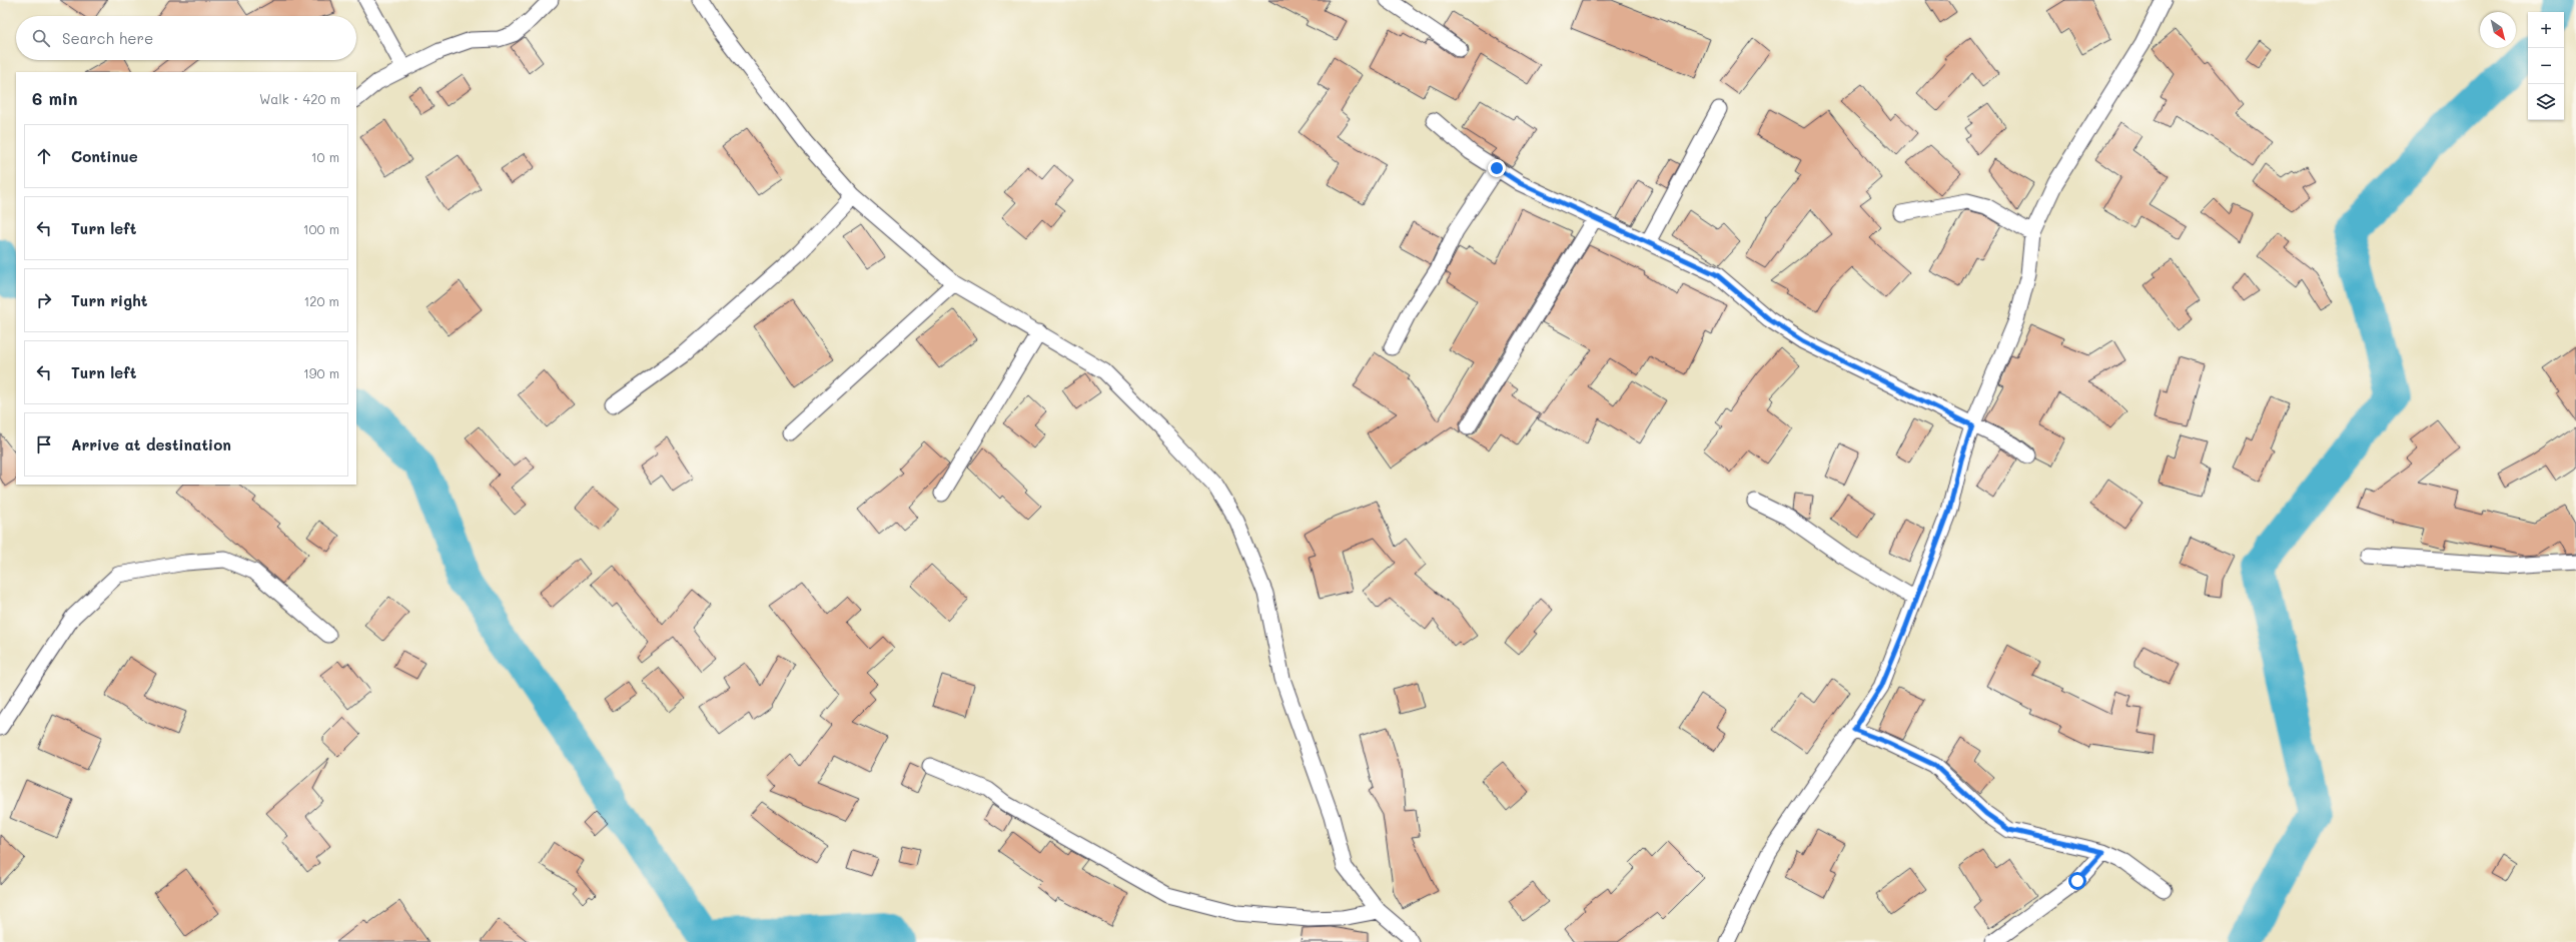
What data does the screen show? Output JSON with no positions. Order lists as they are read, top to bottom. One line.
{"north":"bottom right","page":{"map_buttons":["+","−"],"search":"Search here","heading":["6 min","Walk · 420 m"],"list":[["Continue","10 m"],["Turn left","100 m"],["Turn right","120 m"],["Turn left","190 m"],"Arrive at destination"]}}
